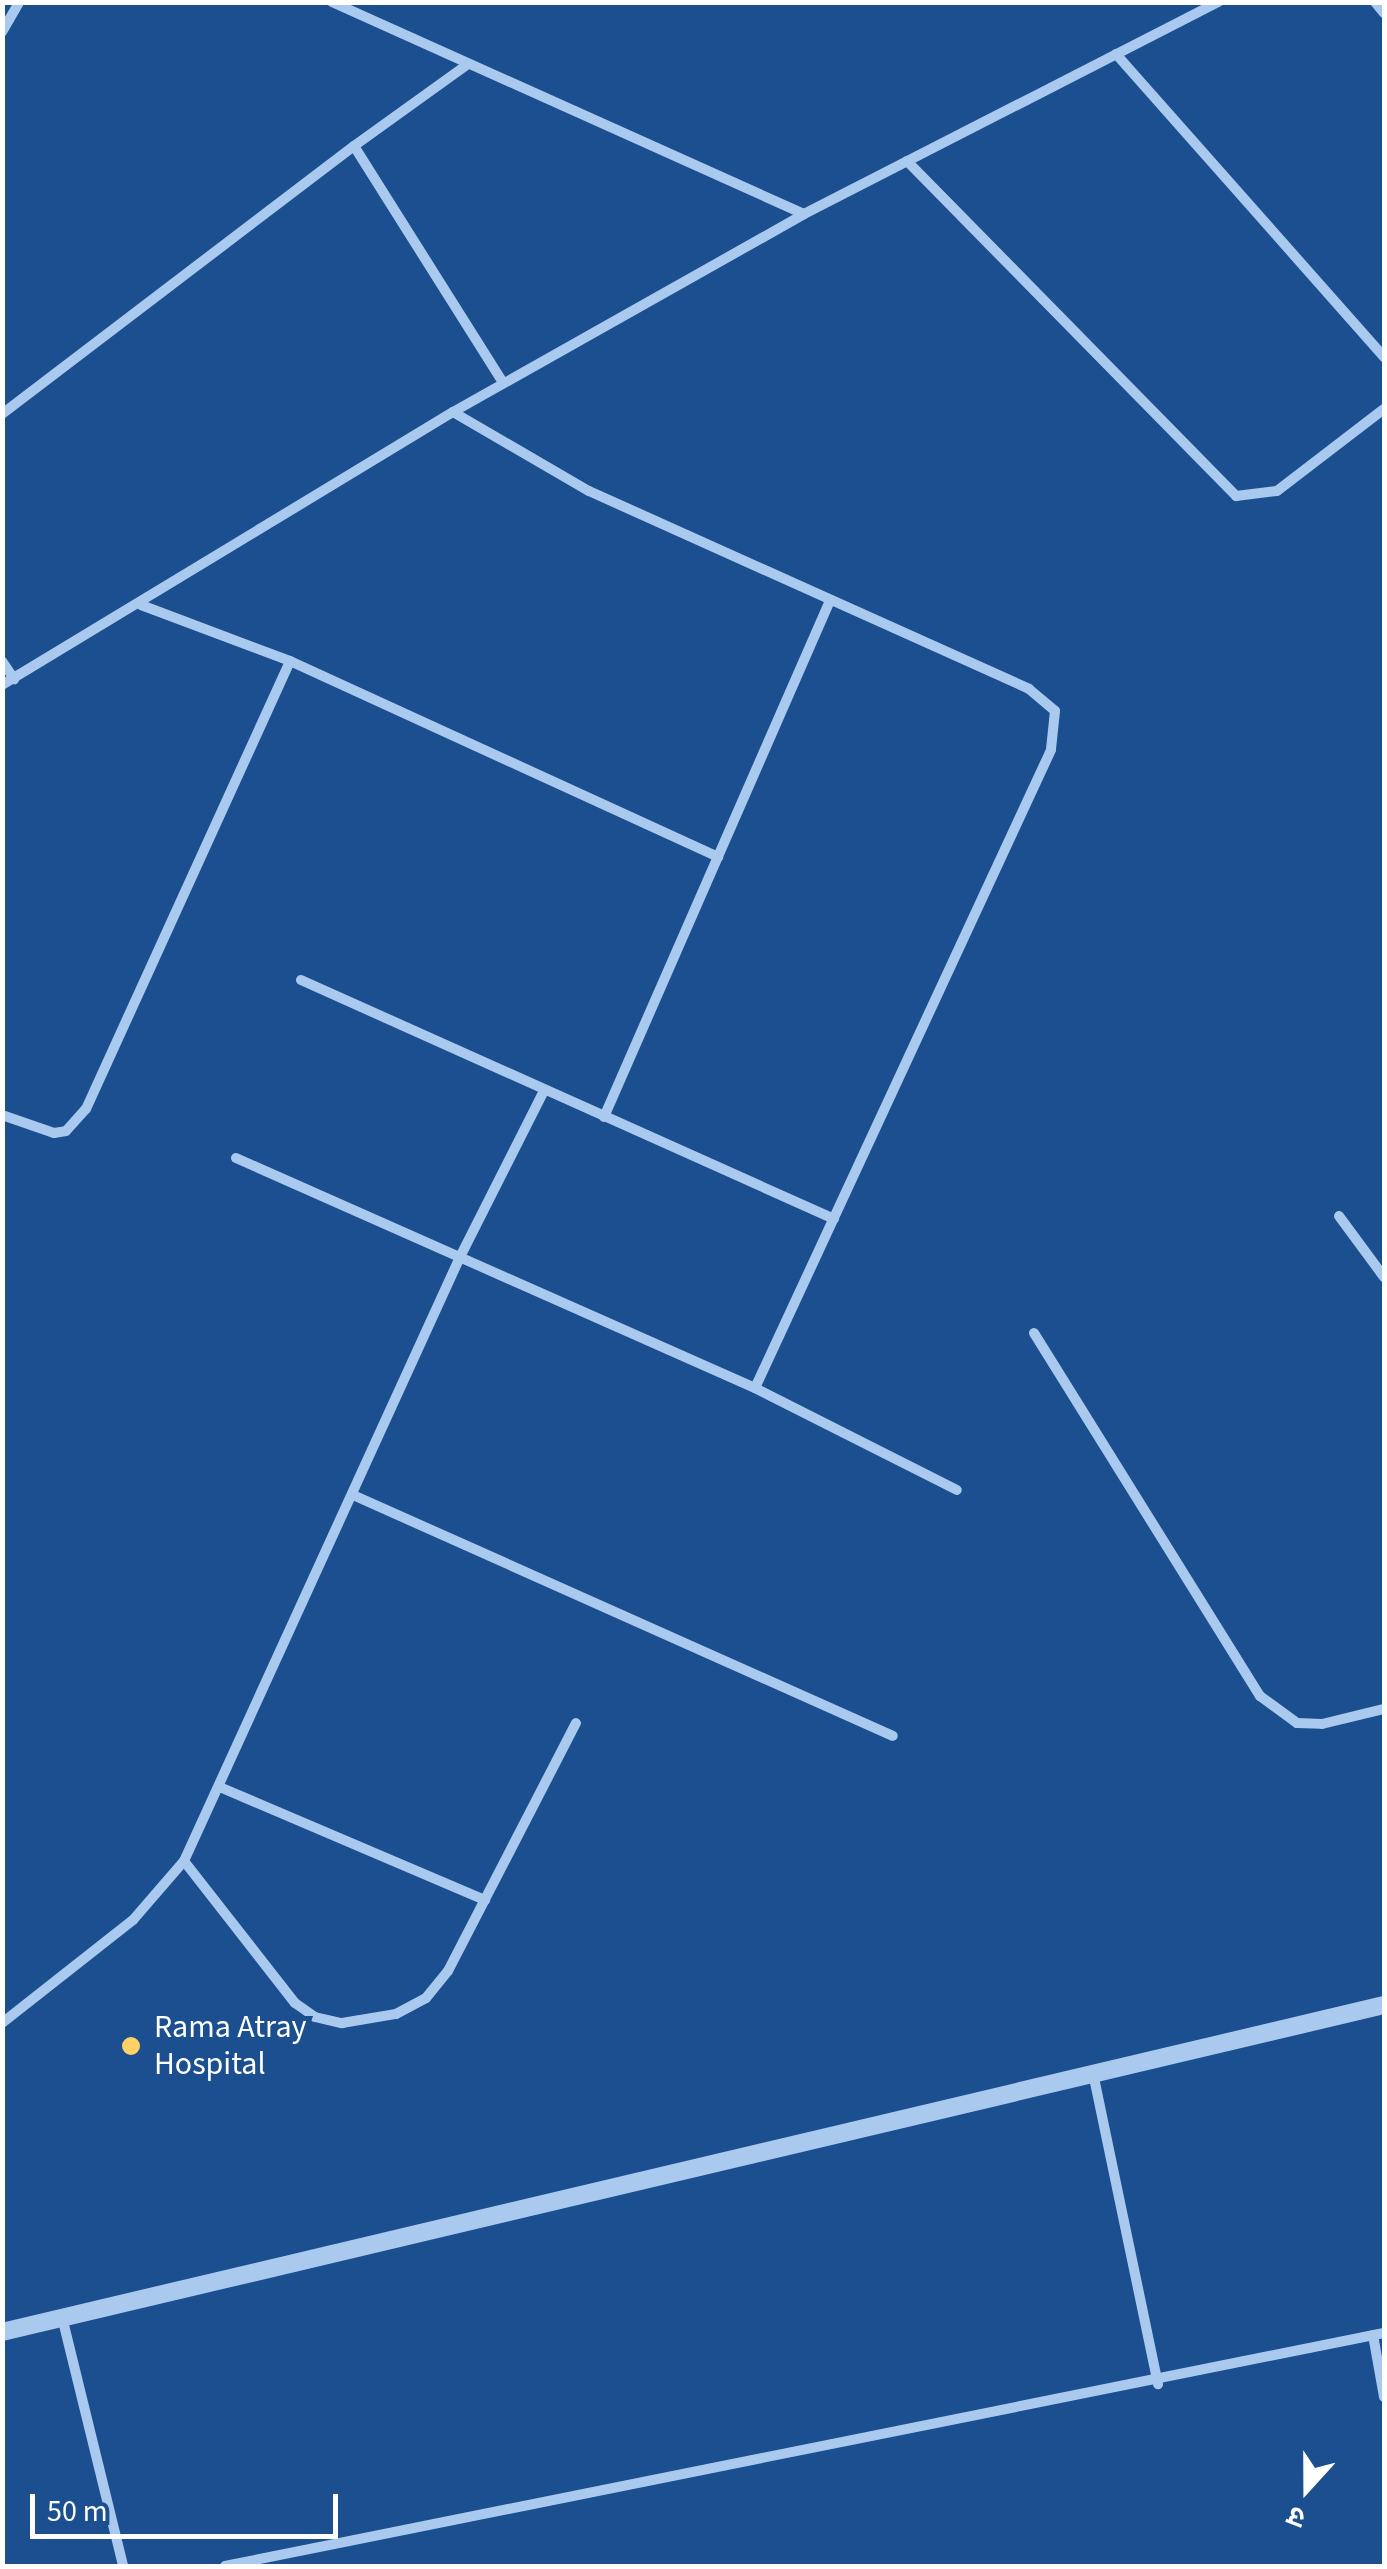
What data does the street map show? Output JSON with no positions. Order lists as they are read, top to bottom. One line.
{"places":["Rama Atray Hospital"],"scale_bar":"50 m","north":"bottom"}
